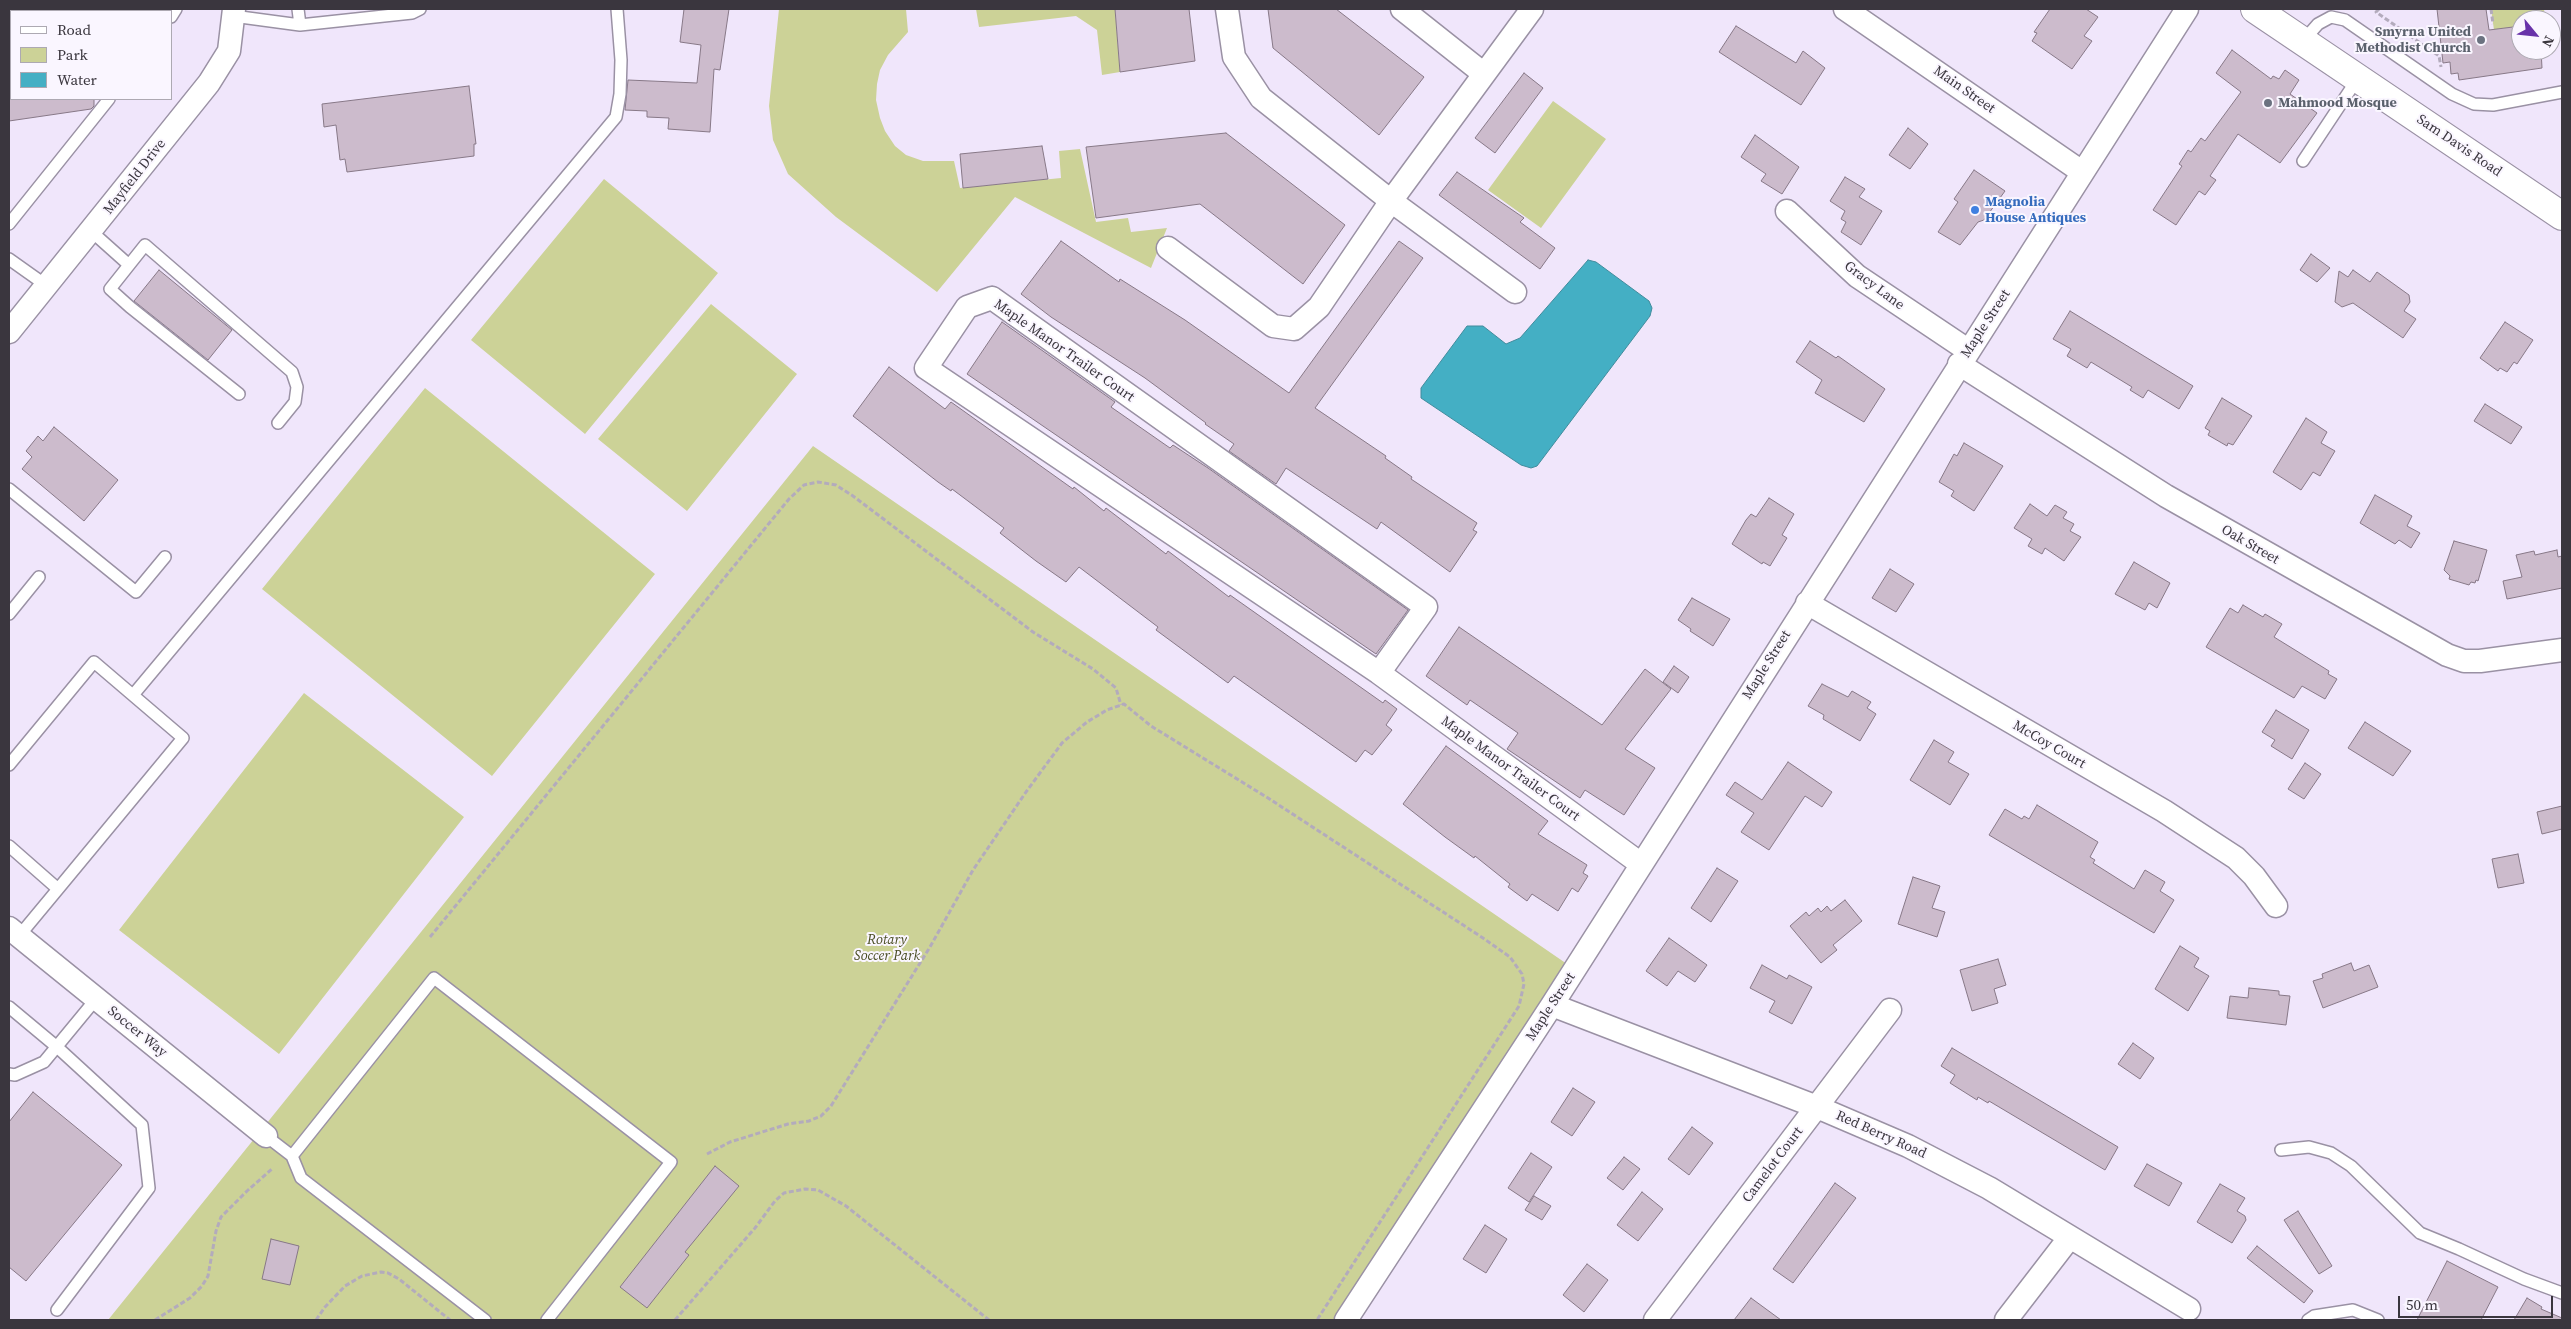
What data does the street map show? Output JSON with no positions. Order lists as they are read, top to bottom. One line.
{"streets":{"street":["Main Street","Sam Davis Road","Mayfield Drive","Gracy Lane","Maple Street","Maple Manor Trailer Court","Oak Street","McCoy Court","Soccer Way","Red Berry Road","Camelot Court"]},"crossings":[["Main Street","Maple Street"],["Gracy Lane","Maple Street"],["Gracy Lane","Oak Street"],["Maple Street","Maple Manor Trailer Court"],["Maple Street","Oak Street"],["Maple Street","McCoy Court"],["Maple Street","Red Berry Road"],["Red Berry Road","Camelot Court"]],"parks":["Rotary Soccer Park"],"places":["Smyrna United Methodist Church","Mahmood Mosque","Magnolia House Antiques"],"legend":["Road","Park","Water"],"scale_bar":"50 m","north":"bottom right"}
